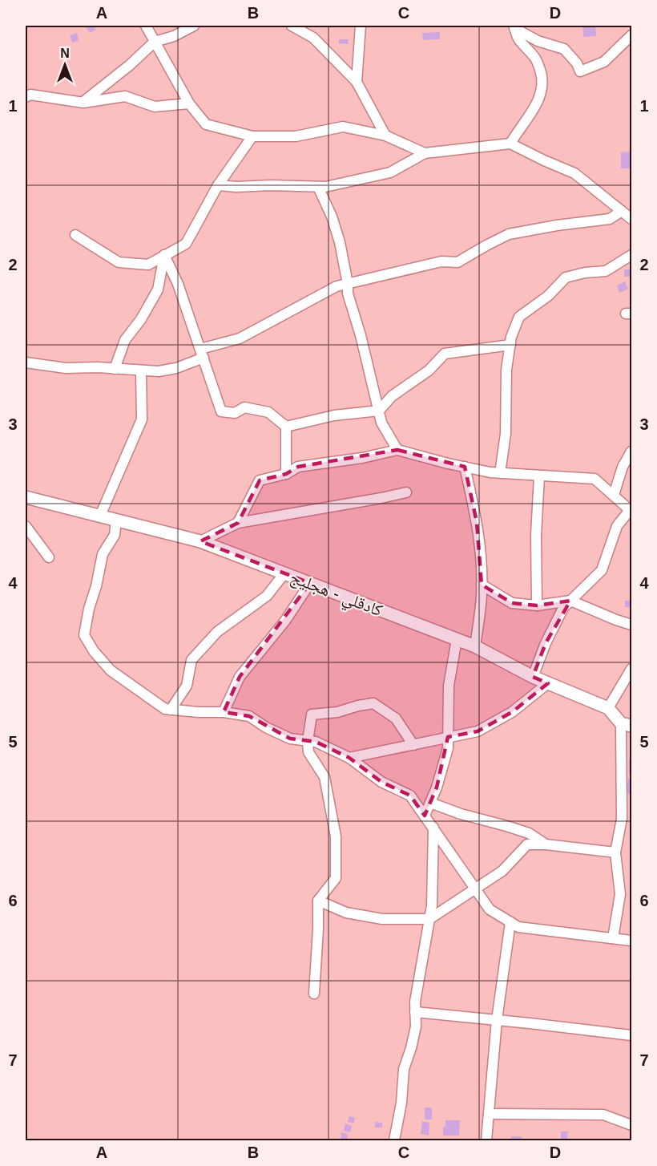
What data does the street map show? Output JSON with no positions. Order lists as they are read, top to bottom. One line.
{"streets":{"street":["كادقلي - هجليج"]},"north":"top","grid":{"columns":["A","B","C","D"],"rows":["1","2","3","4","5","6","7"]}}
